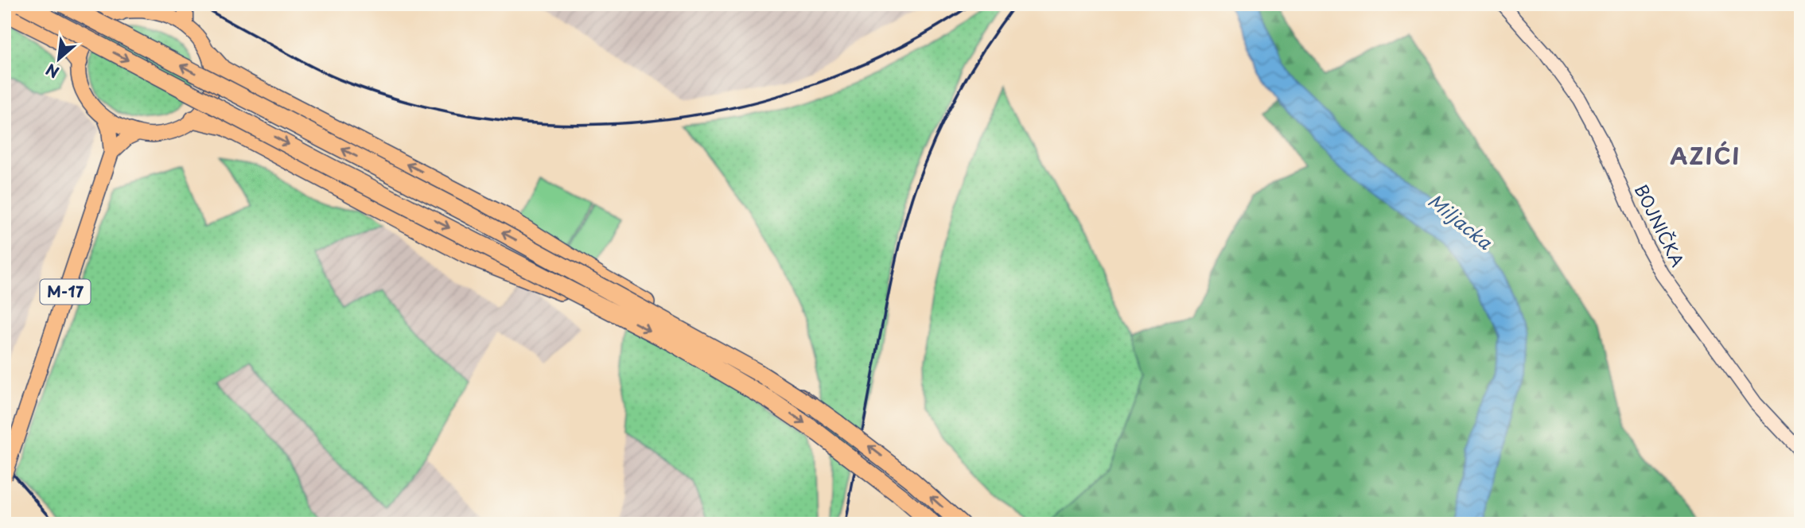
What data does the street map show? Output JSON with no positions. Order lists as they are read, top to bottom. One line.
{"streets":{"main road":["BOJNIČKA","M-17"]},"districts":["AZIĆI"],"water":["Miljacka"],"north":"bottom left"}
